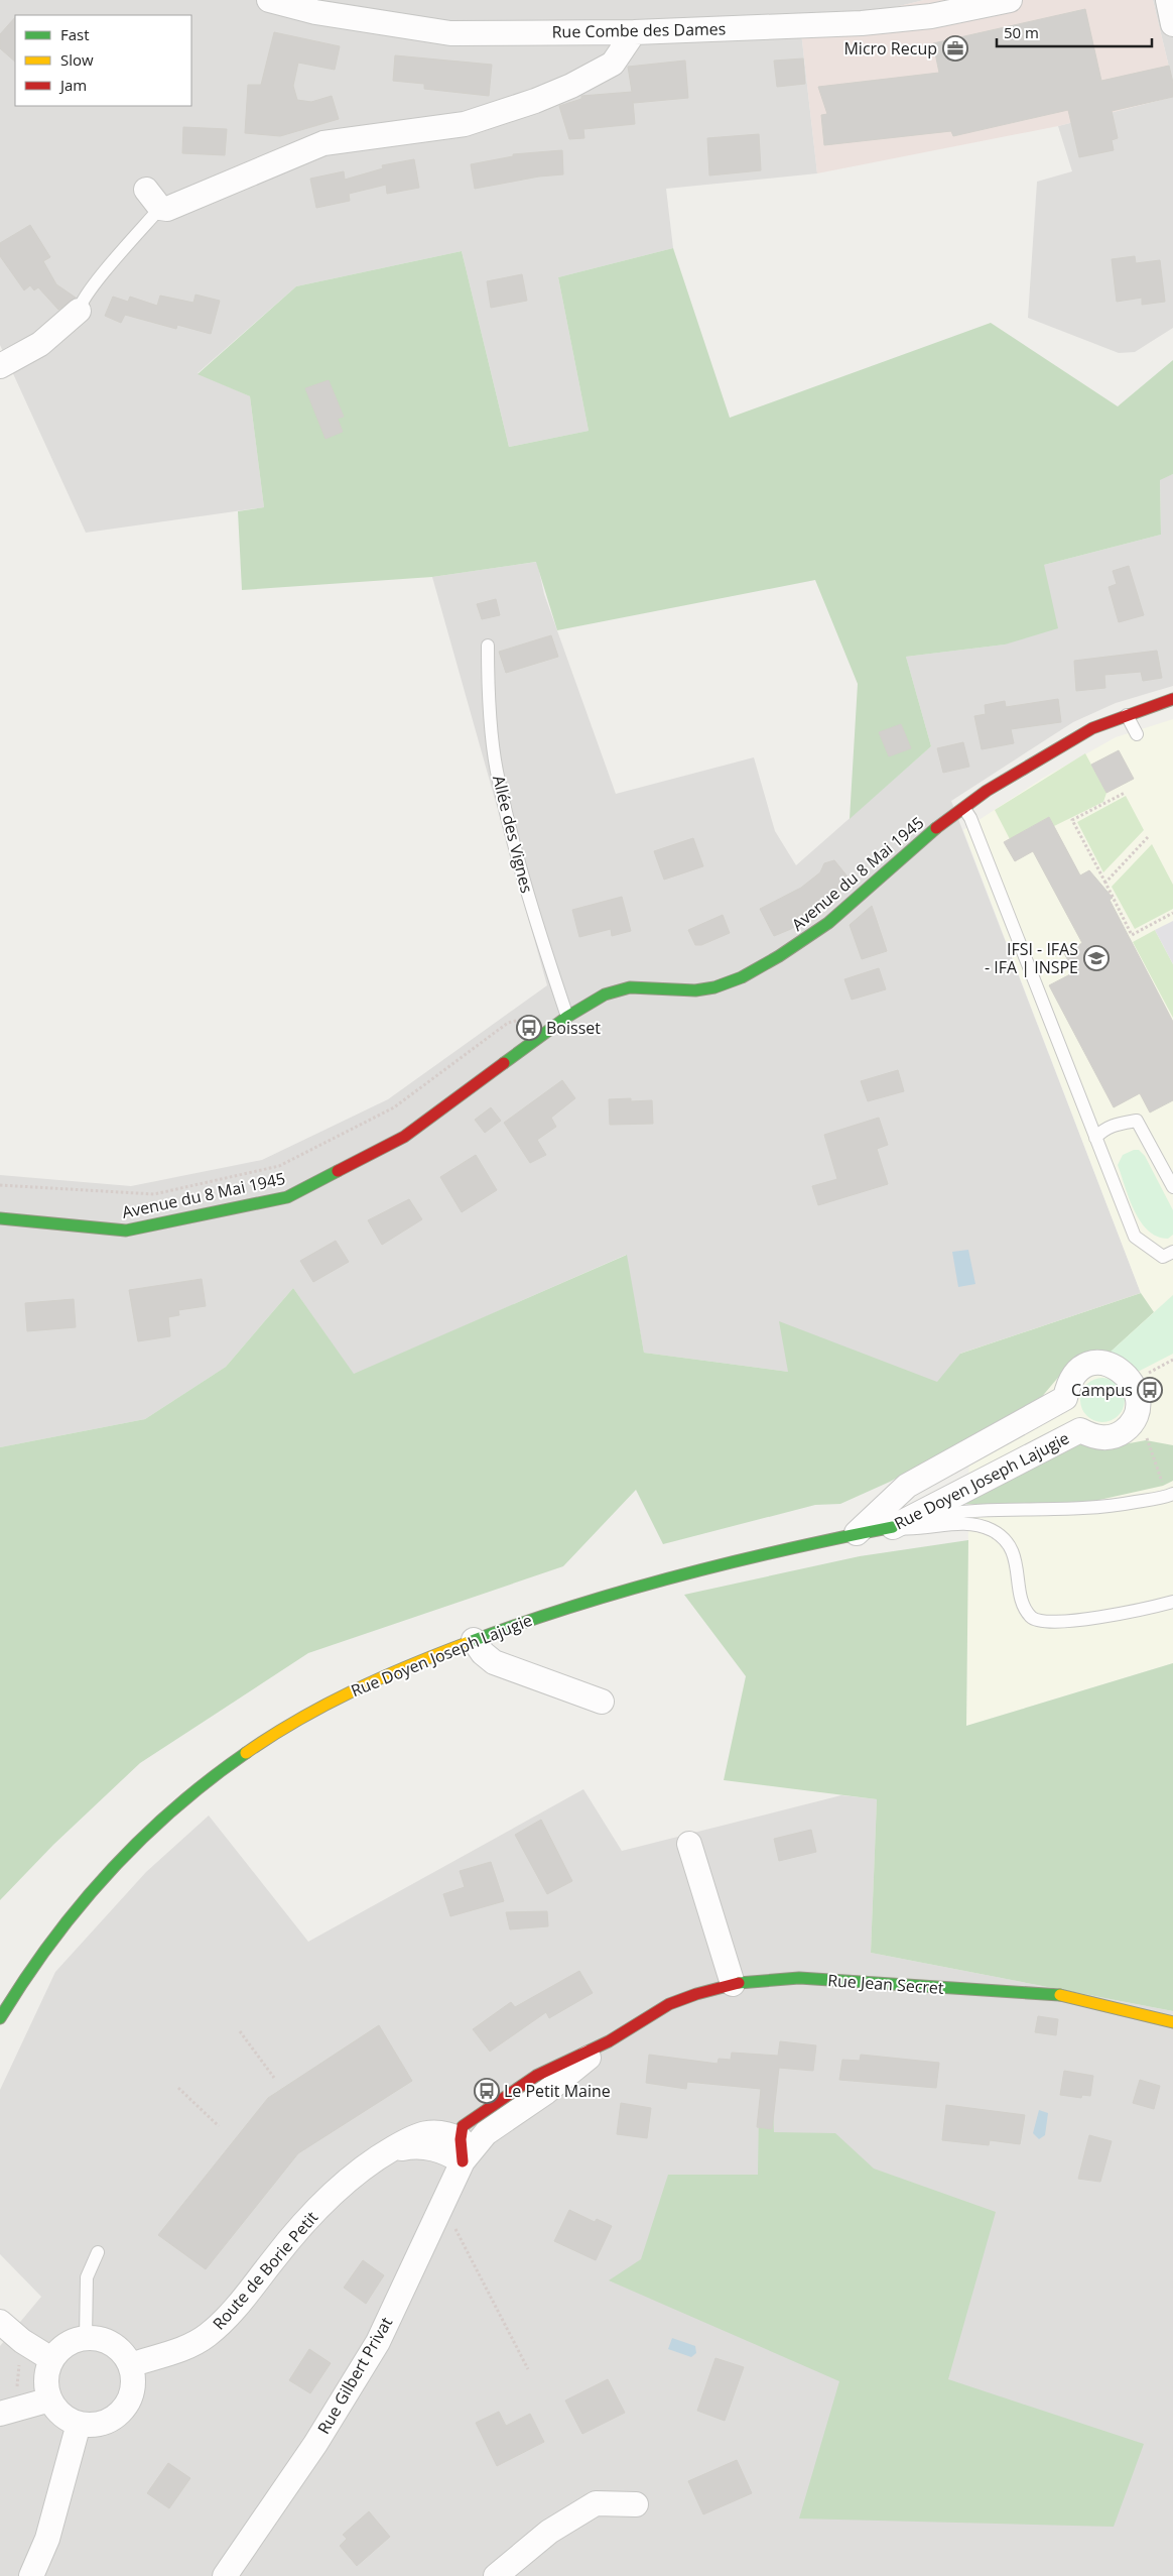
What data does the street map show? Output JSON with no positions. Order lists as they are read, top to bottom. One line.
{"streets":{"street":["Rue Combe des Dames","Avenue du 8 Mai 1945","Rue Doyen Joseph Lajugie","Rue Jean Secret","Route de Borie Petit","Rue Gilbert Privat"],"lane":["Allée des Vignes"]},"crossings":[["Allée des Vignes","Avenue du 8 Mai 1945"],["Rue Jean Secret","Route de Borie Petit"],["Rue Jean Secret","Rue Gilbert Privat"],["Route de Borie Petit","Rue Gilbert Privat"]],"places":{"office":["Micro Recup"],"school or university":["IFSI - IFAS - IFA | INSPE"],"bus stop":["Boisset","Campus","Le Petit Maine"]},"legend":["Fast","Slow","Jam"],"scale_bar":"50 m"}
